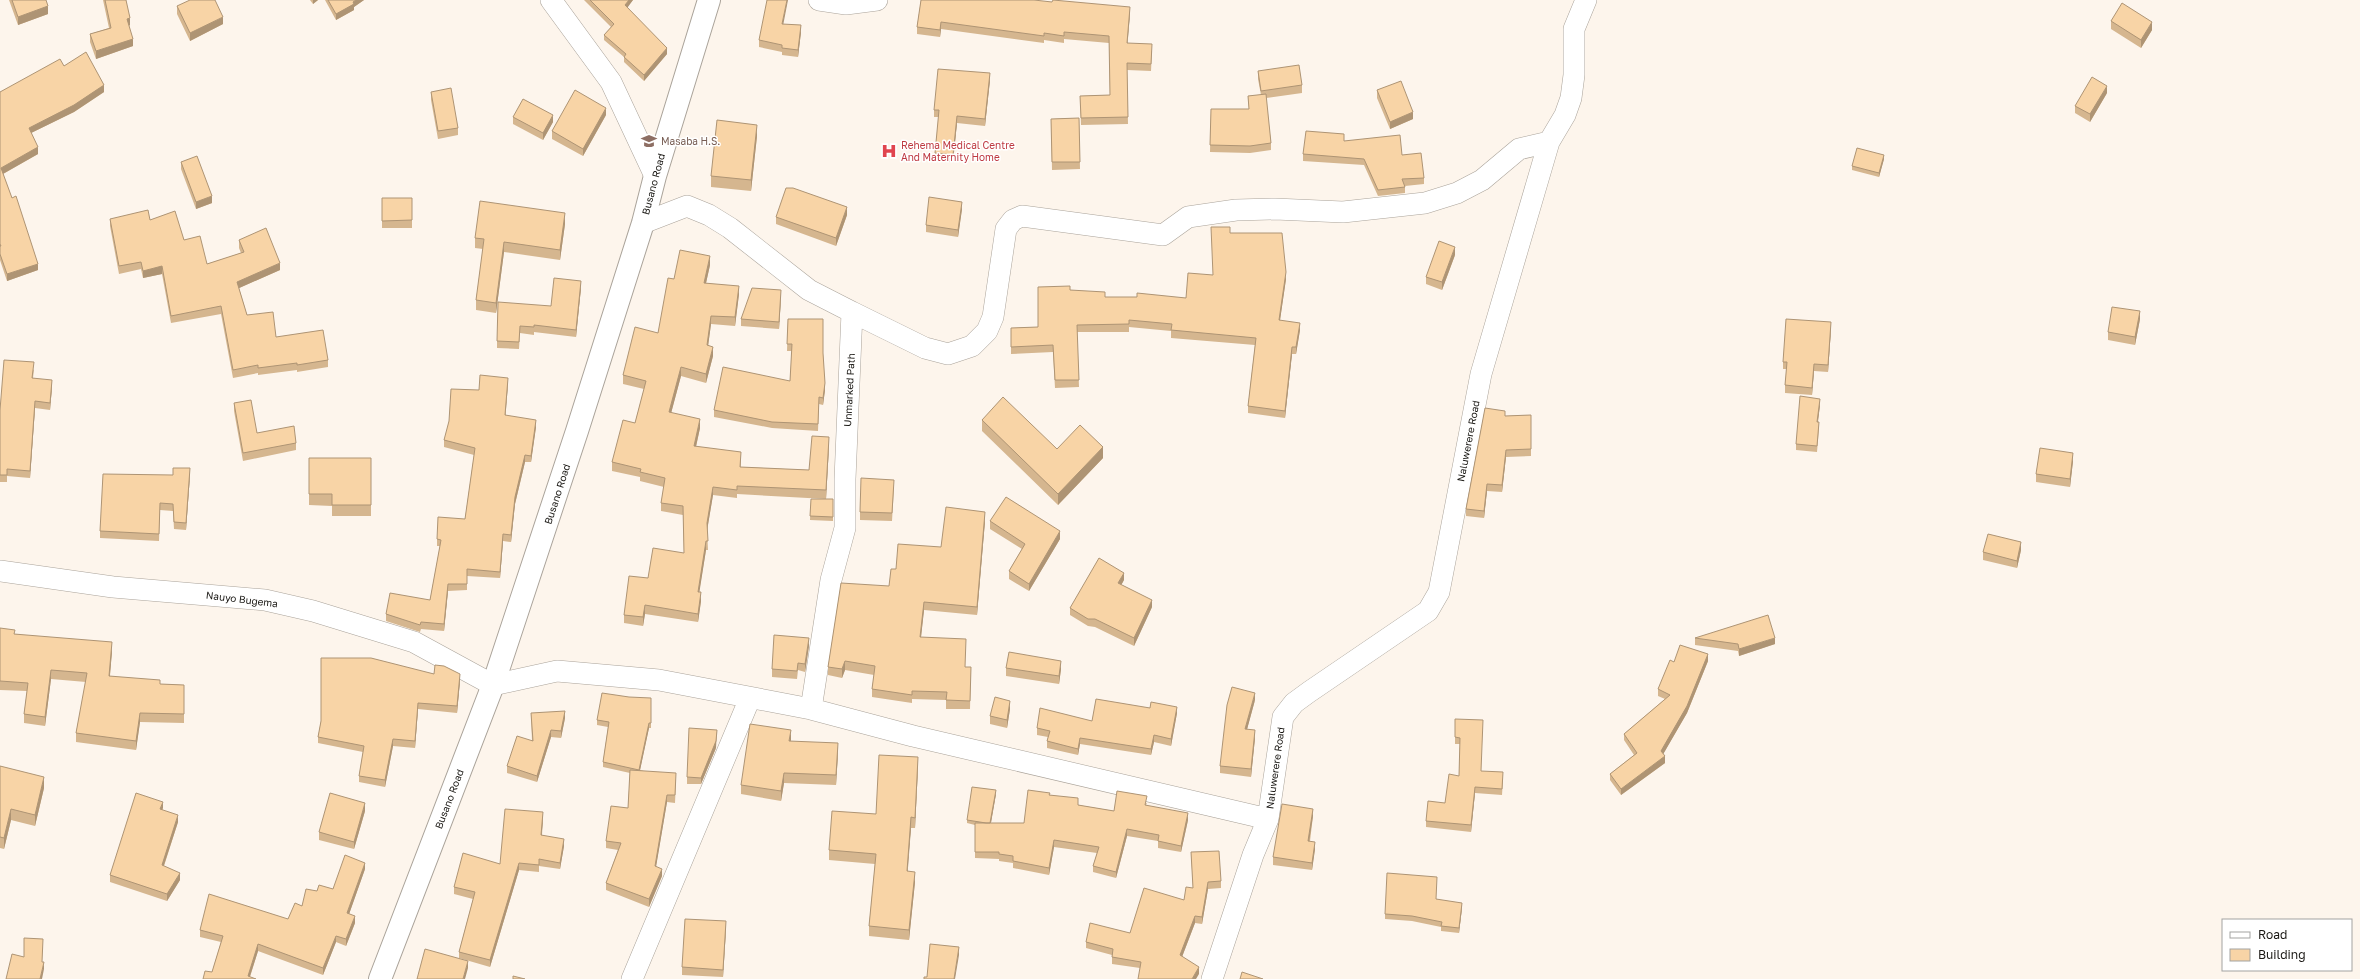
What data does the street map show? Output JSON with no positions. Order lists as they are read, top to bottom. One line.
{"streets":{"street":["Busano Road","Unmarked Path","Naluwerere Road","Nauyo Bugema"]},"crossings":[["Busano Road","Nauyo Bugema"]],"places":{"school or university":["Masaba H.S."],"hospital":["Rehema Medical Centre And Maternity Home"]},"legend":["Road","Building"]}
